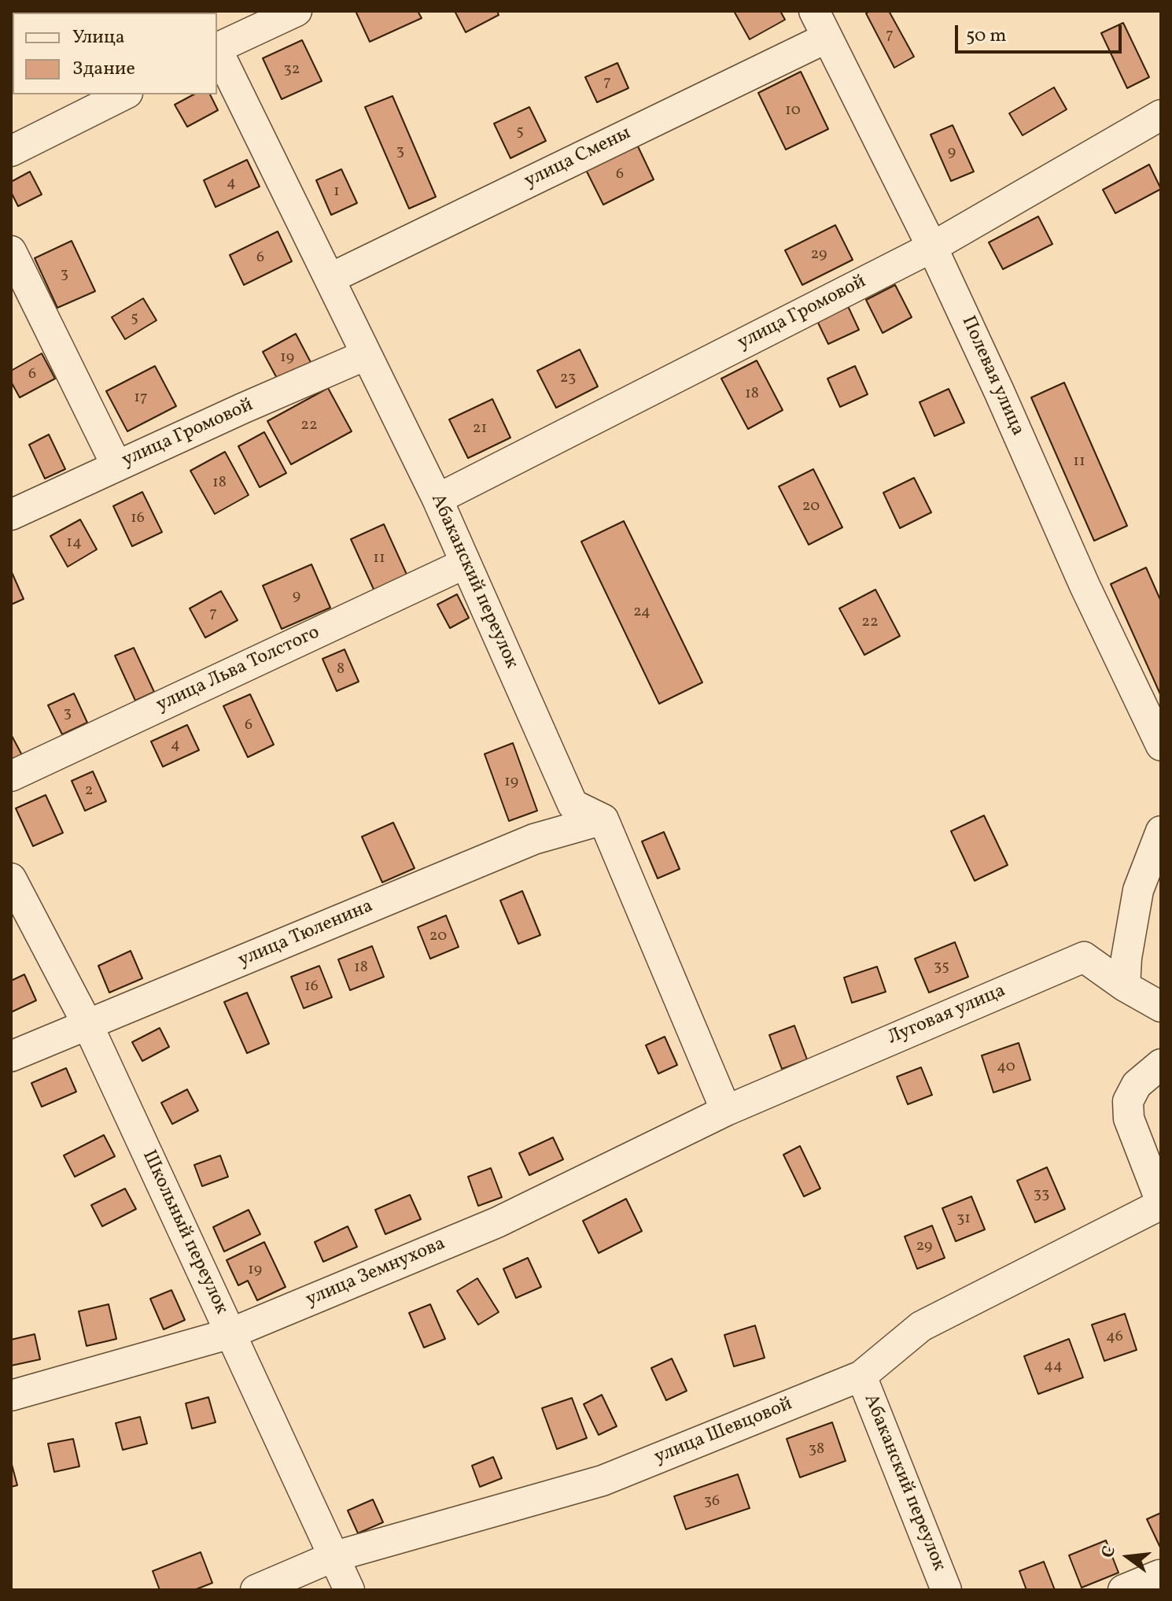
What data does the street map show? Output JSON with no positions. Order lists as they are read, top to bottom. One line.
{"streets":{"street":["улица Смены","улица Громовой","Полевая улица","Абаканский переулок","улица Льва Толстого","улица Тюленина","Луговая улица","Школьный переулок","улица Земнухова","улица Шевцовой"]},"crossings":[["улица Смены","Полевая улица"],["улица Смены","Абаканский переулок"],["улица Громовой","Полевая улица"],["улица Громовой","Абаканский переулок"],["Абаканский переулок","улица Льва Толстого"],["Абаканский переулок","улица Тюленина"],["Абаканский переулок","улица Шевцовой"],["улица Тюленина","Школьный переулок"],["Луговая улица","улица Земнухова"],["Школьный переулок","улица Земнухова"],["Школьный переулок","улица Шевцовой"]],"house_numbers":["7","32","7","10","5","3","9","6","4","1","29","6","3","5","19","6","23","18","17","22","21","11","18","20","16","14","11","9","24","7","22","8","3","6","4","19","2","20","35","18","16","40","33","31","29","19","46","44","38","36"],"legend":["Улица","Здание"],"scale_bar":"50 m","north":"left"}
